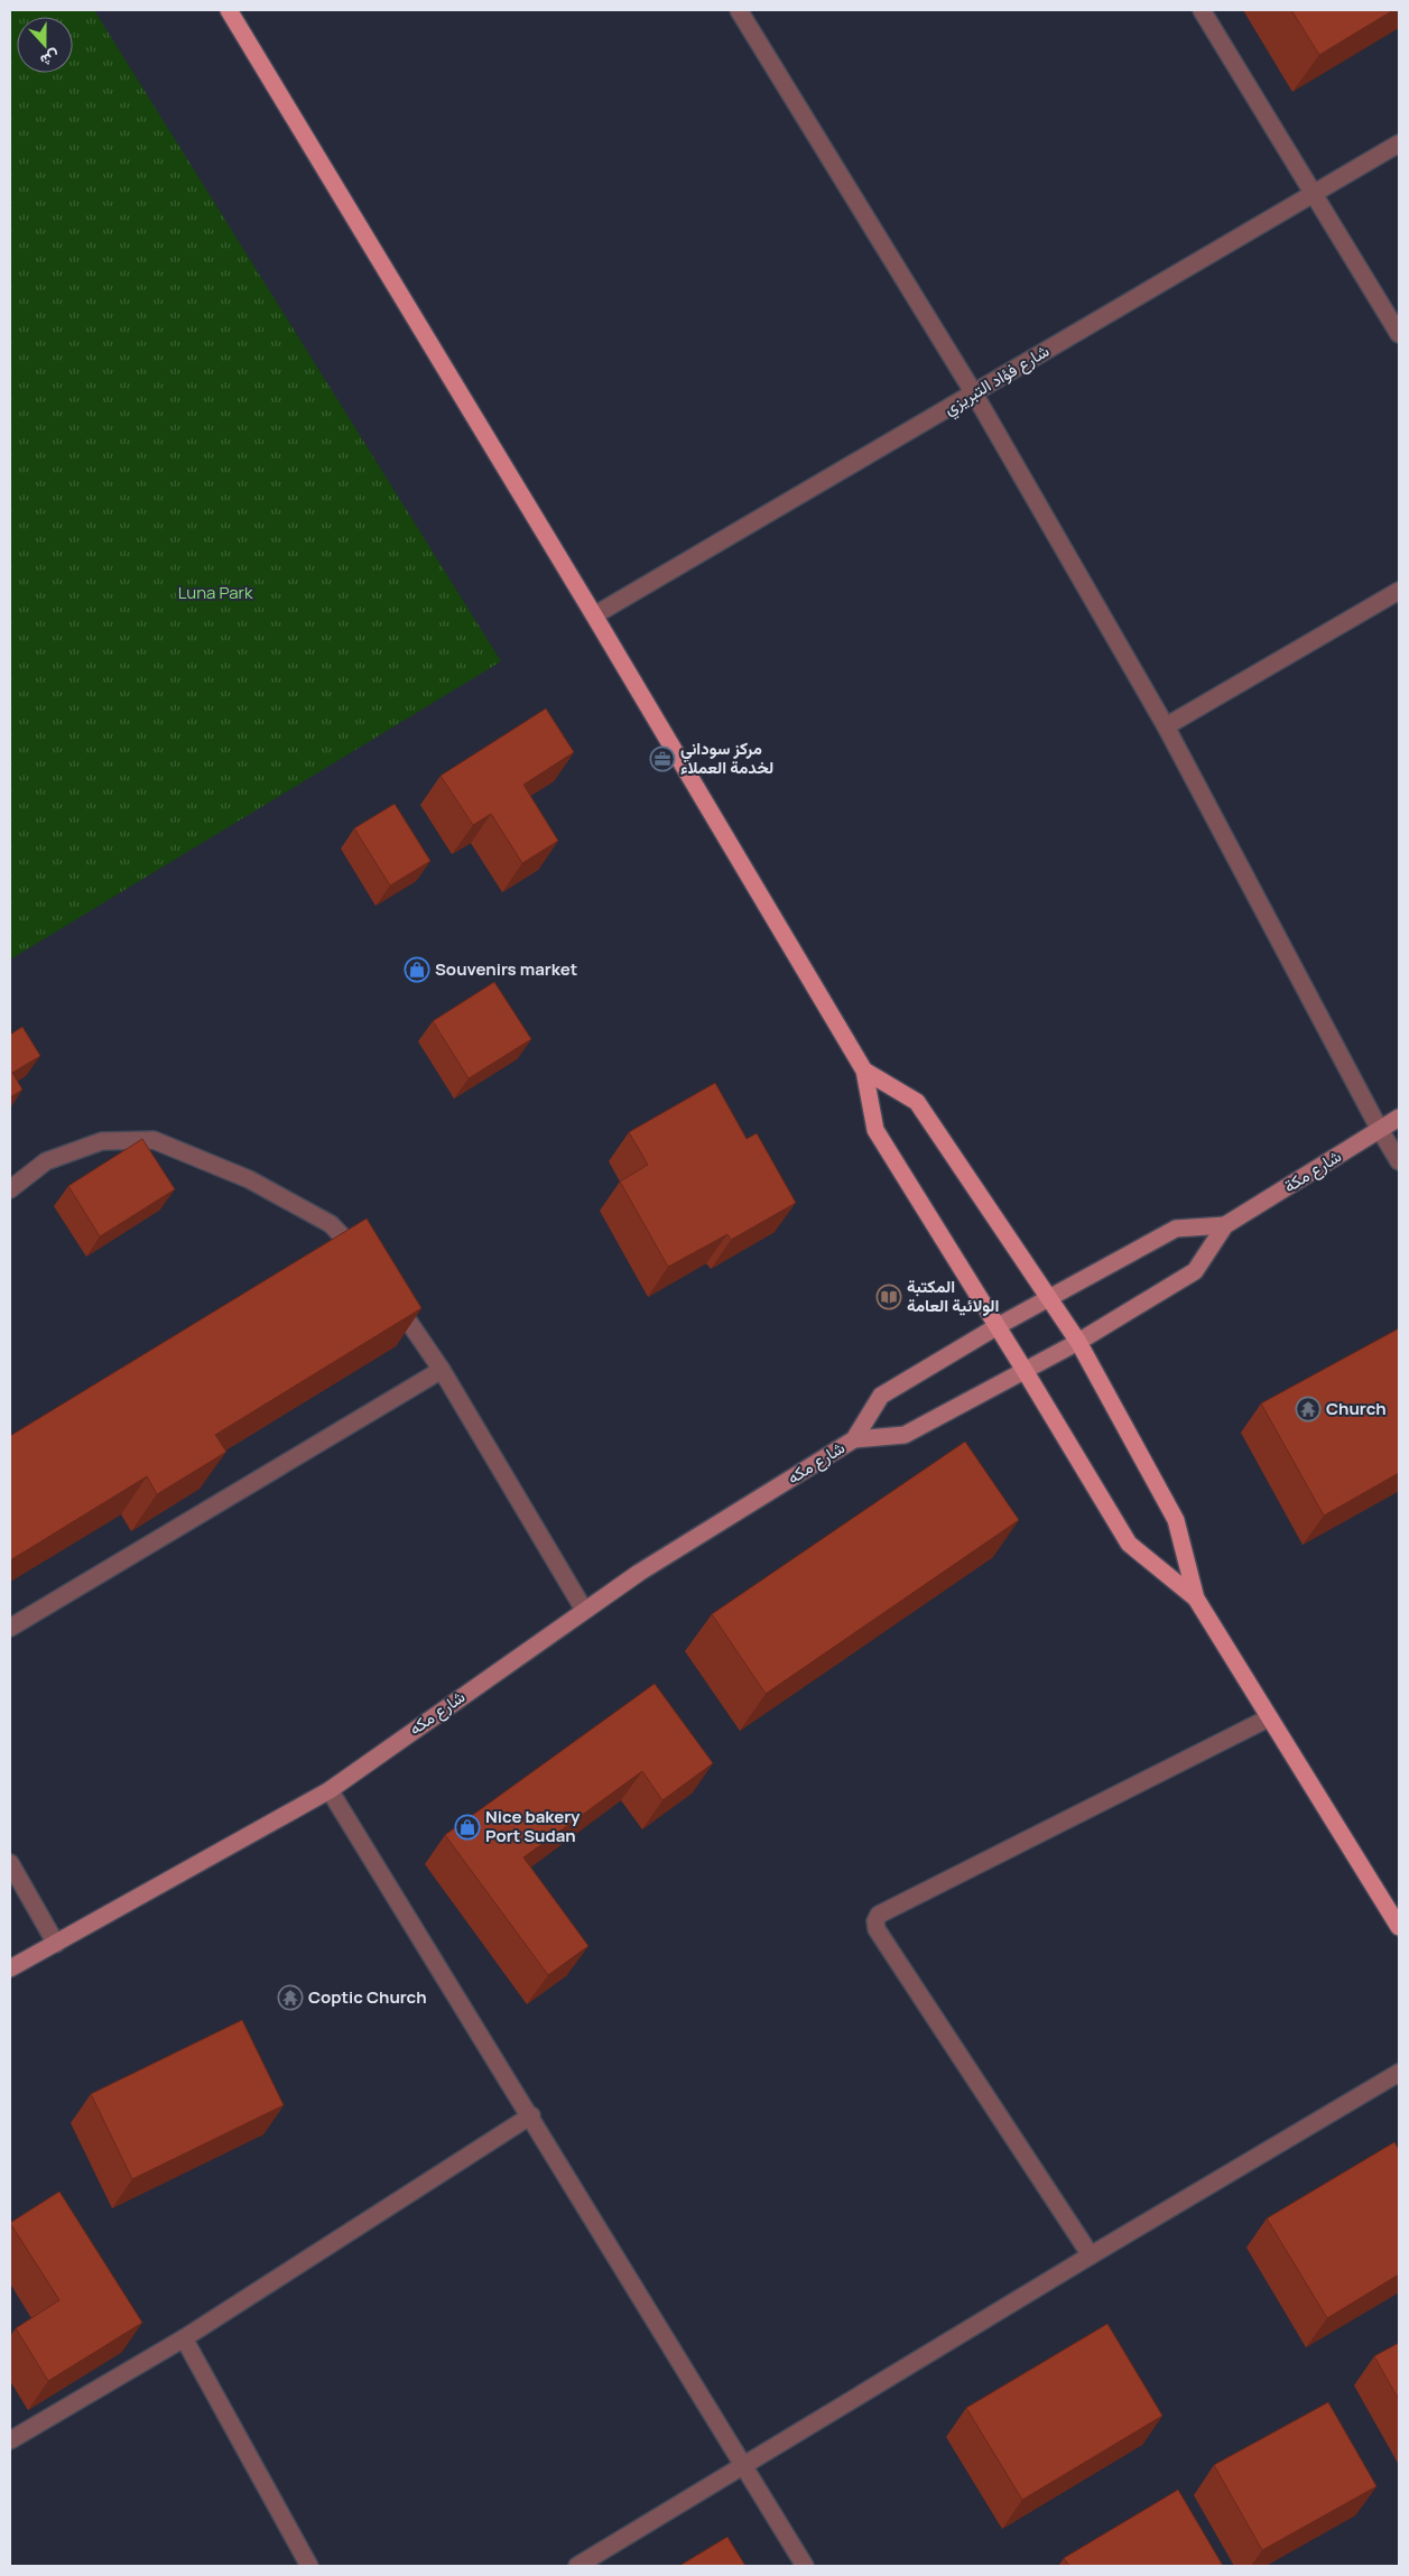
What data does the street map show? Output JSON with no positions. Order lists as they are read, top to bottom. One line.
{"streets":{"main road":["شارع مكة","شارع مكه"],"street":["شارع فؤاد التبريزي"]},"crossings":[["شارع مكة","شارع مكه"]],"parks":["Luna Park"],"places":{"office":["مركز سوداني لخدمة العملاء"],"shop":["Souvenirs market","Nice bakery Port Sudan"],"library":["المكتبة الولائية العامة"],"temple":["Church","Coptic Church"]},"north":"bottom"}
